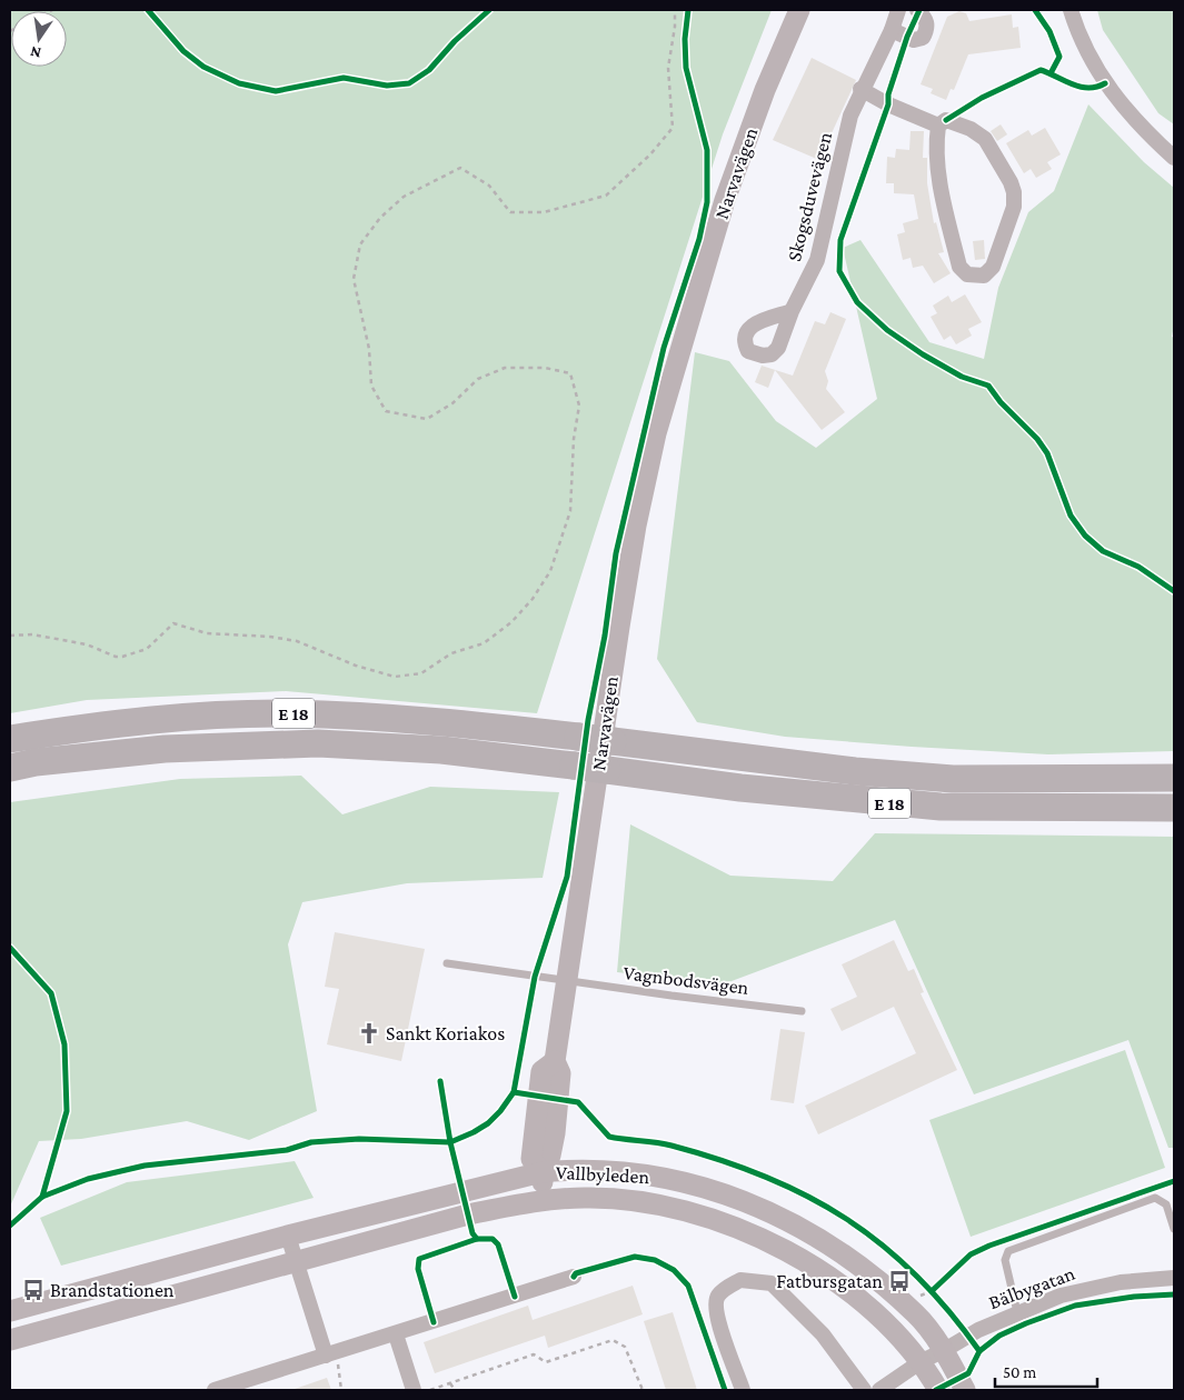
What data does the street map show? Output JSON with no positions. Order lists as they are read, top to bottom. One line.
{"streets":{"highway":["E 18"],"main road":["Narvavägen","Vallbyleden"],"street":["Skogsduvevägen","Bälbygatan"],"lane":["Vagnbodsvägen"]},"crossings":[["Narvavägen","Vagnbodsvägen"],["Narvavägen","Vallbyleden"],["Vallbyleden","Bälbygatan"]],"places":{"church":["Sankt Koriakos"],"bus stop":["Fatbursgatan","Brandstationen"]},"scale_bar":"50 m","north":"bottom"}
